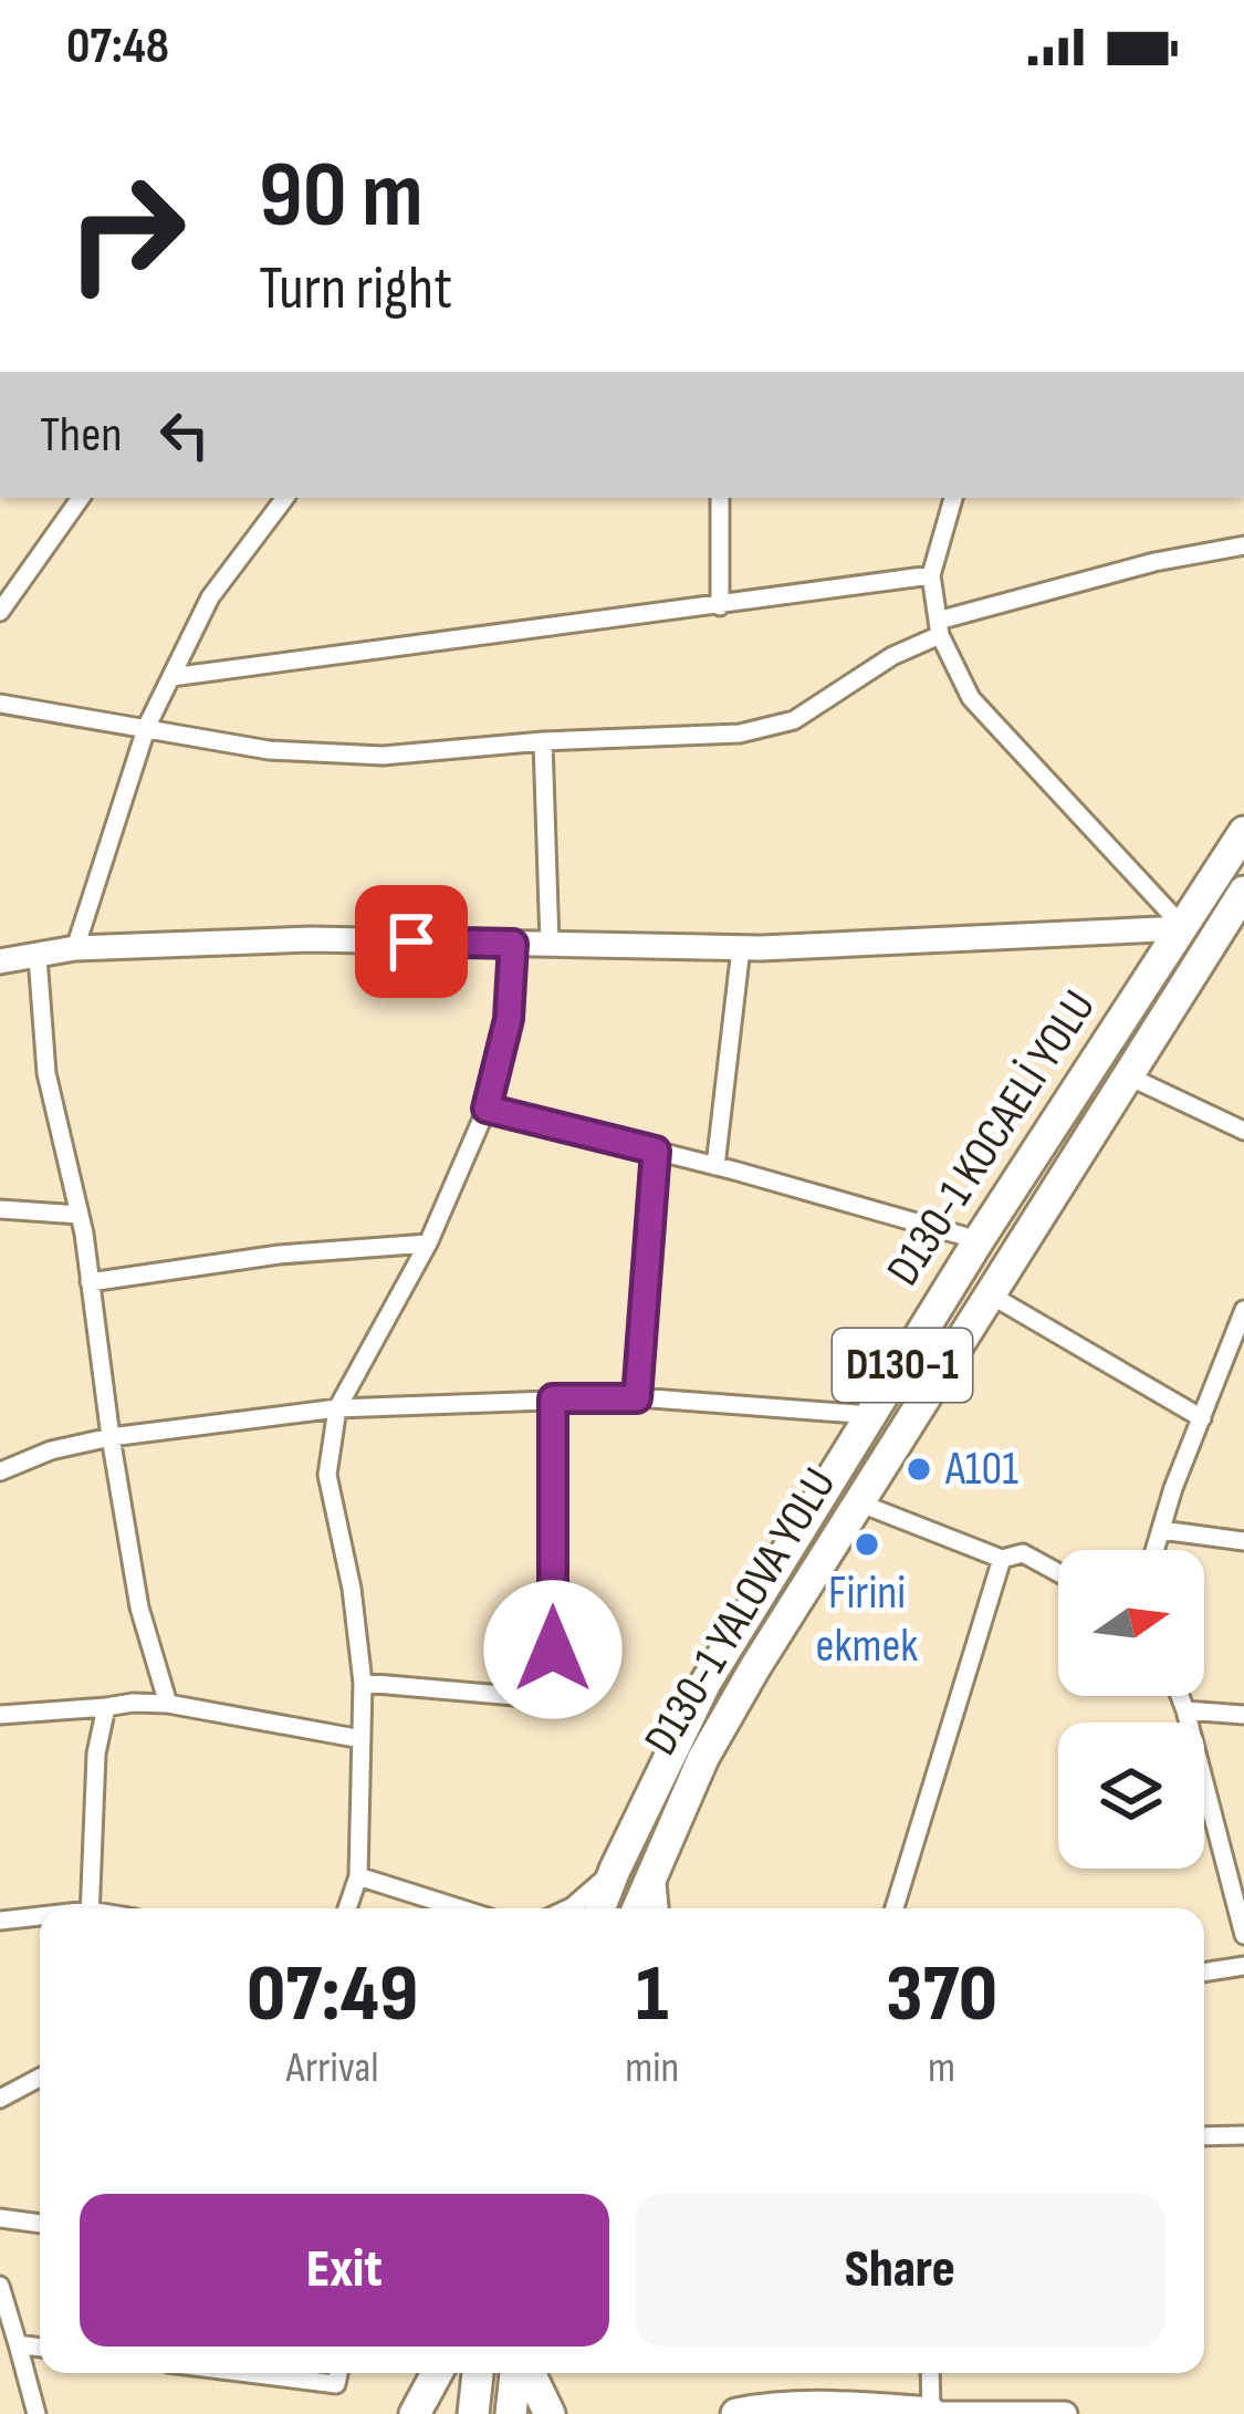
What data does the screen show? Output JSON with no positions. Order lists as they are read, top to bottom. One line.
{"streets":{"highway":["D130-1 KOCAELİ YOLU","D130-1","D130-1 YALOVA YOLU"]},"places":["A101","Firini ekmek"],"north":"right","page":{"status":"07:48","turn":["90 m","Turn right"],"then":"Then","eta":["07:49","Arrival","1","min","370","m"],"buttons":["Exit","Share"]}}
